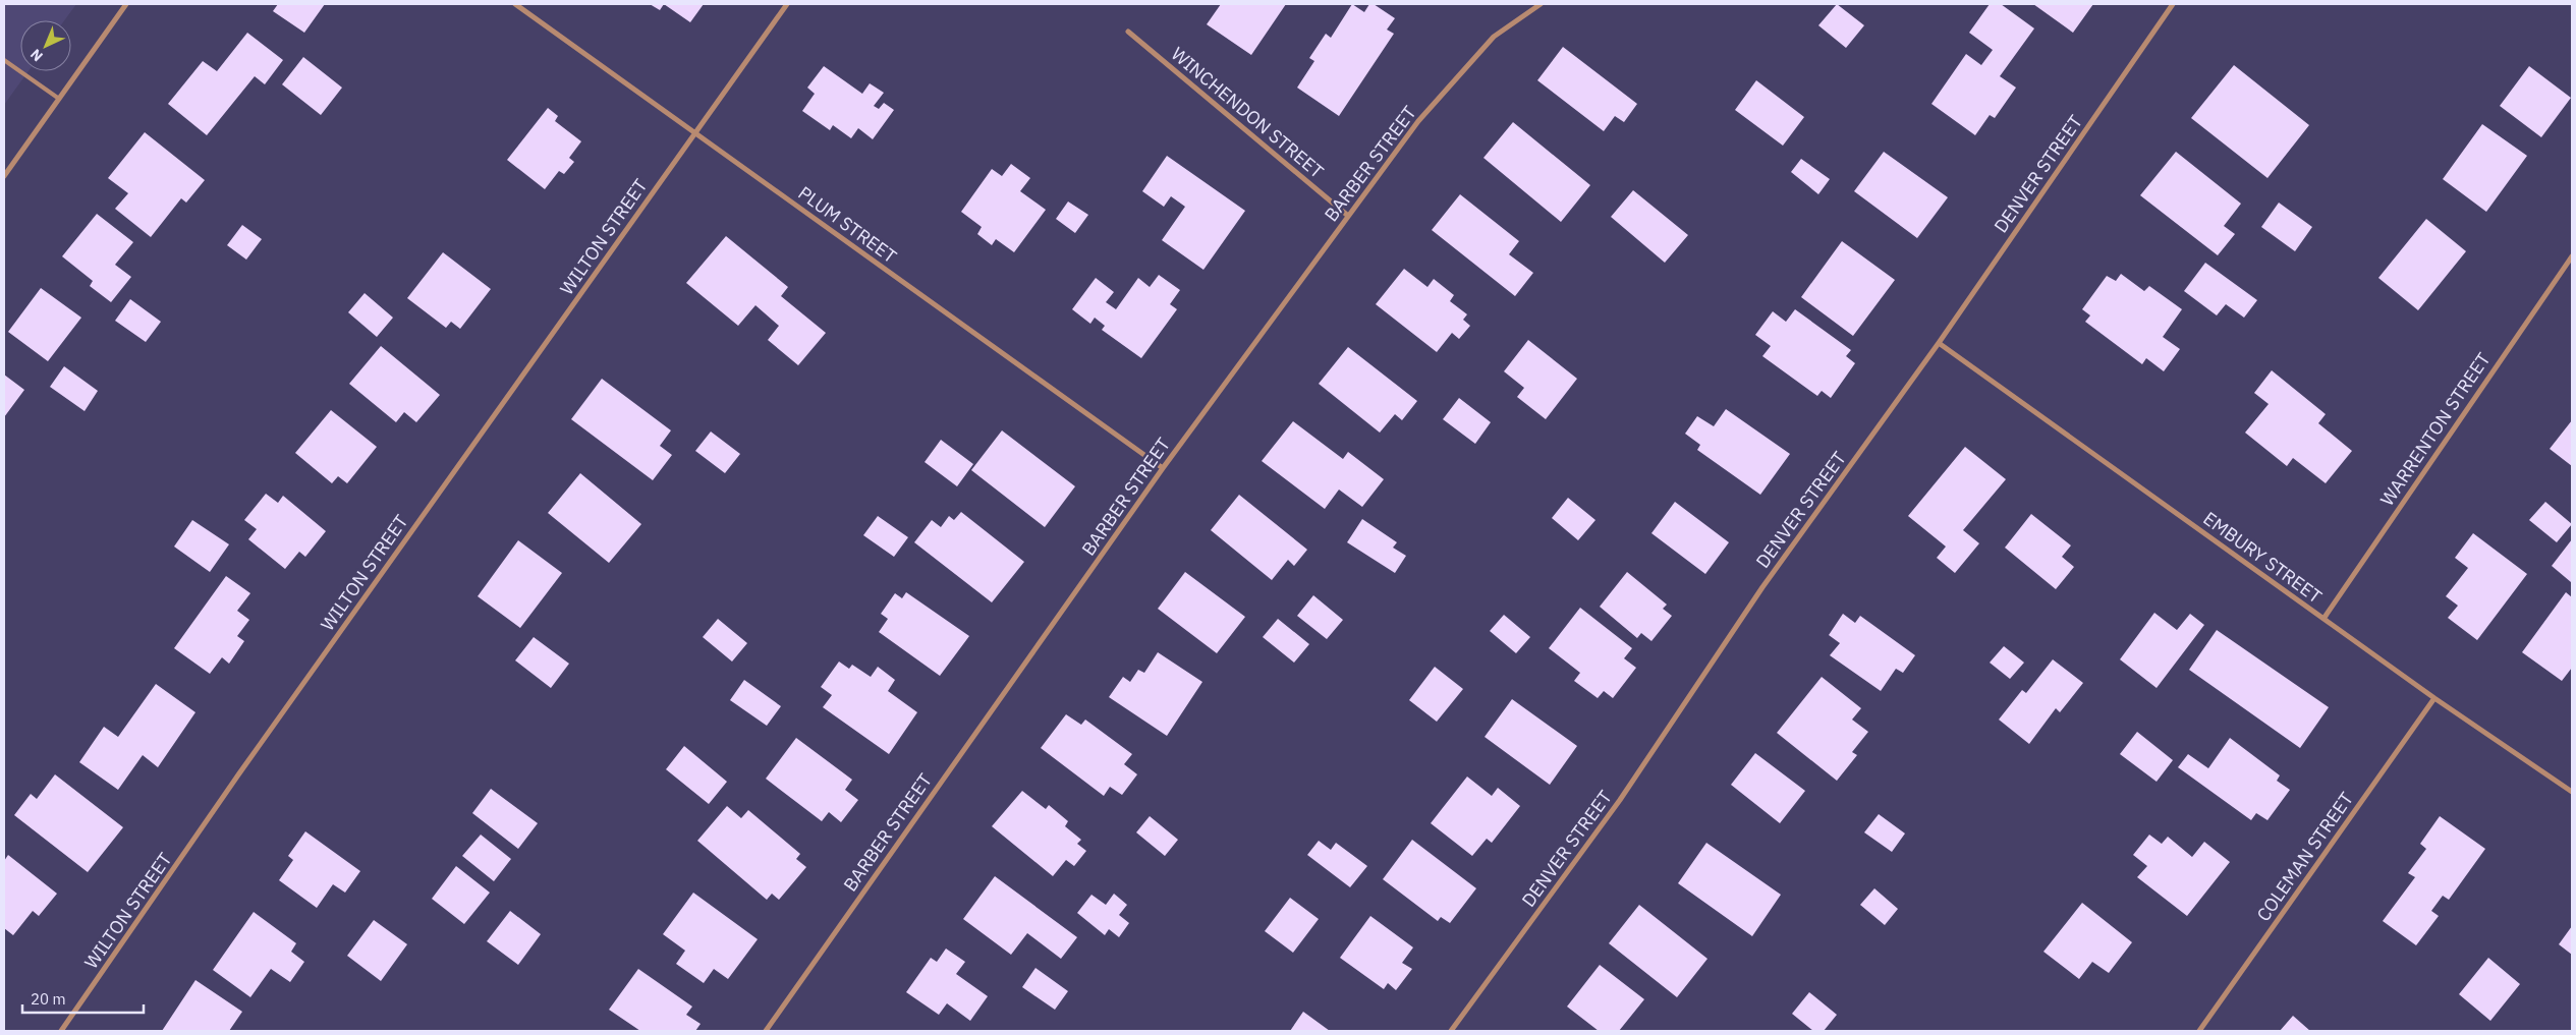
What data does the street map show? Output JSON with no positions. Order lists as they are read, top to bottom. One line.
{"streets":{"street":["WINCHENDON STREET","BARBER STREET","DENVER STREET","PLUM STREET","WILTON STREET","WARRENTON STREET","EMBURY STREET","COLEMAN STREET"]},"crossings":[["WINCHENDON STREET","BARBER STREET"],["BARBER STREET","PLUM STREET"],["DENVER STREET","EMBURY STREET"],["PLUM STREET","WILTON STREET"],["WARRENTON STREET","EMBURY STREET"],["EMBURY STREET","COLEMAN STREET"]],"scale_bar":"20 m","north":"bottom left"}
